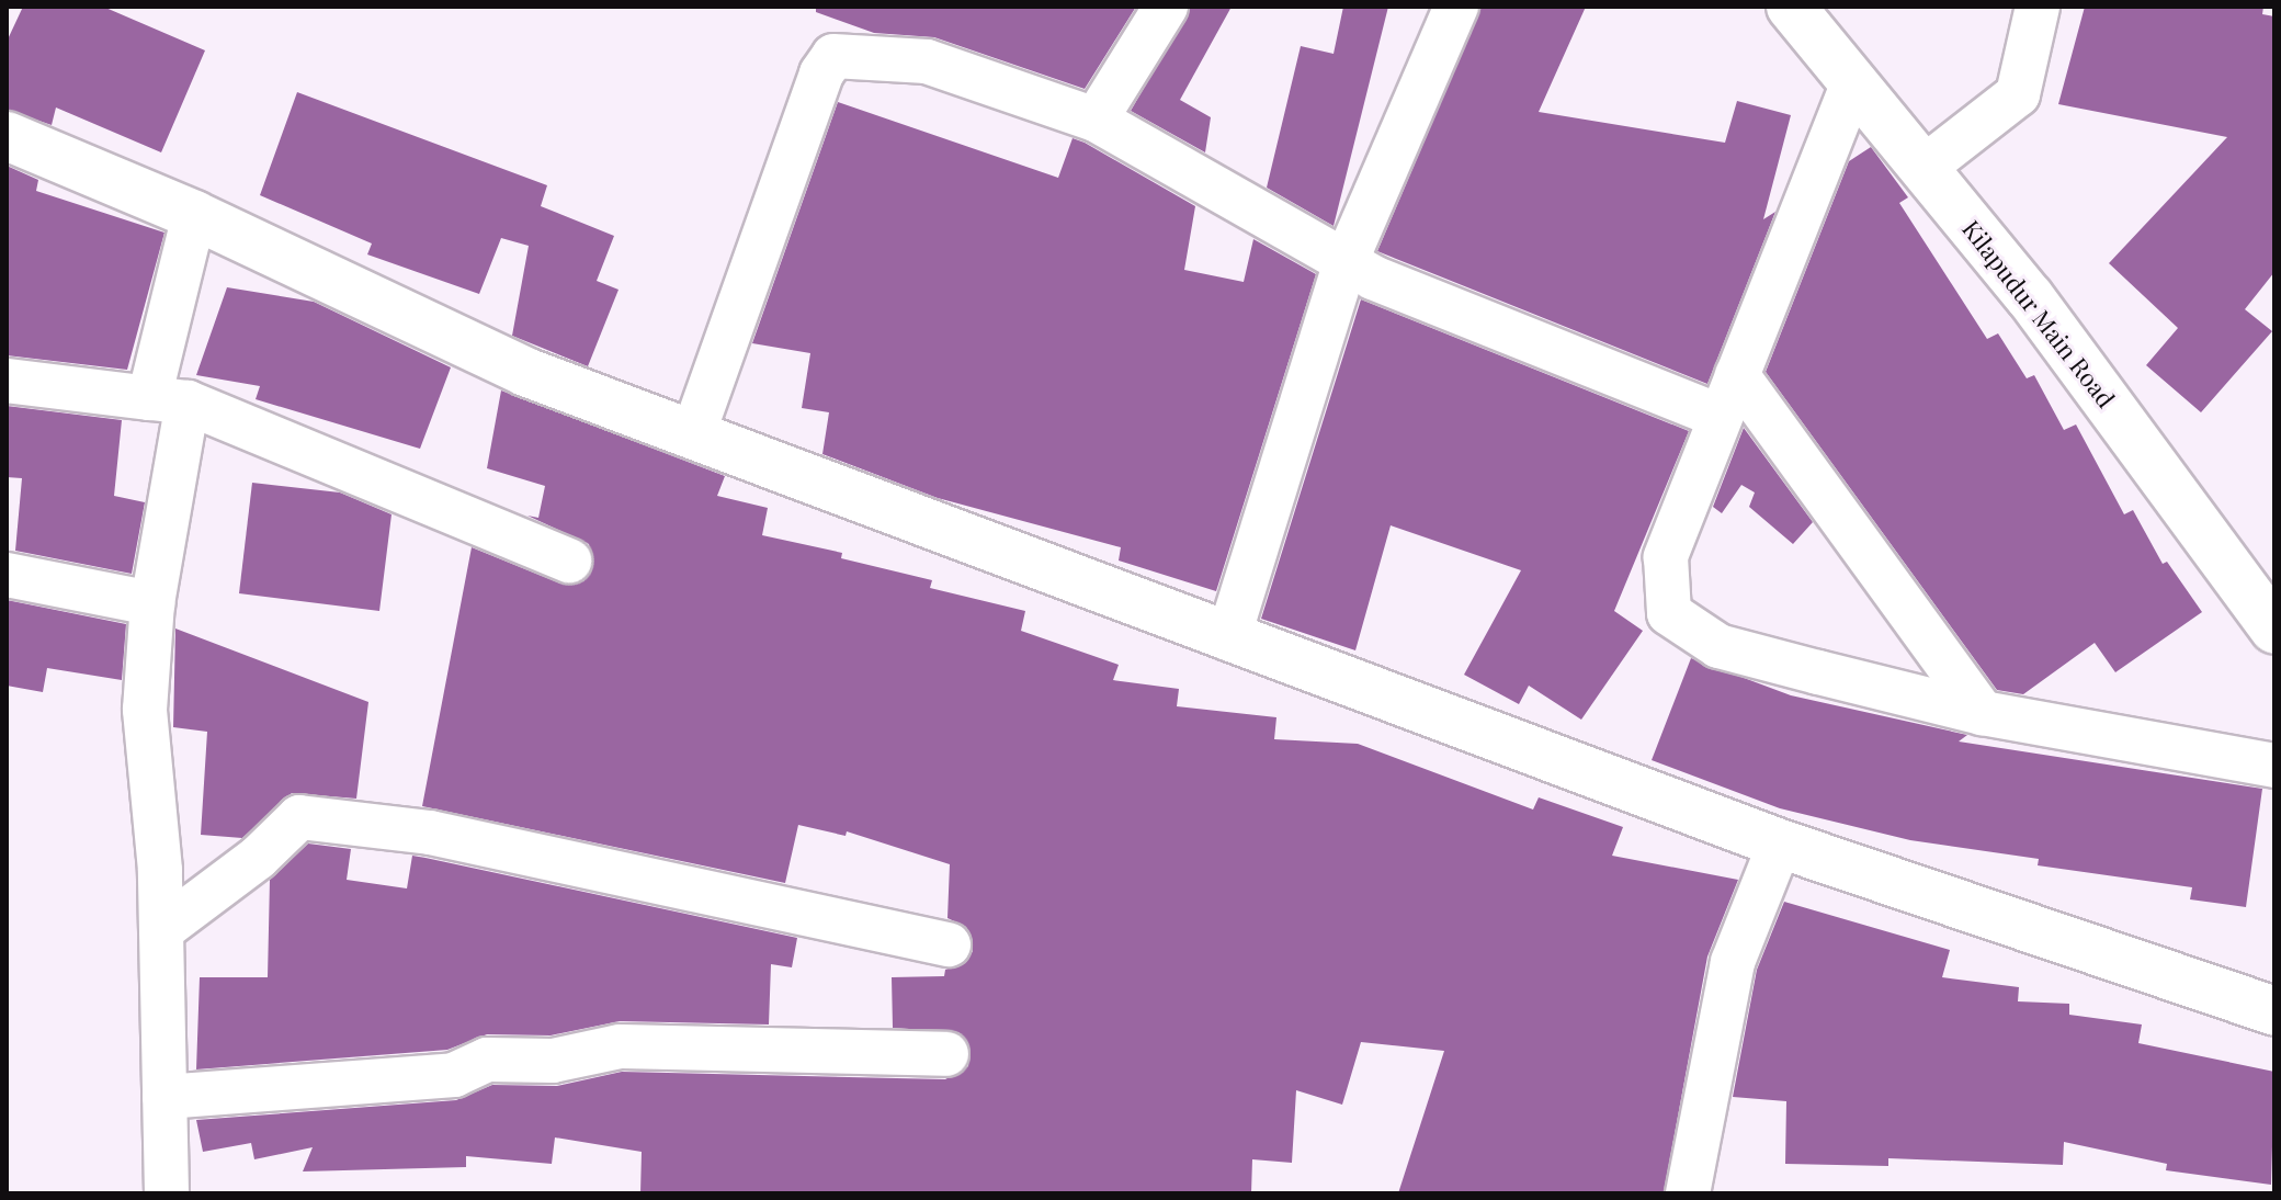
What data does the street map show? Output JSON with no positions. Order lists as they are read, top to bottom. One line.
{"streets":{"main road":["Kilapudur Main Road"]}}
